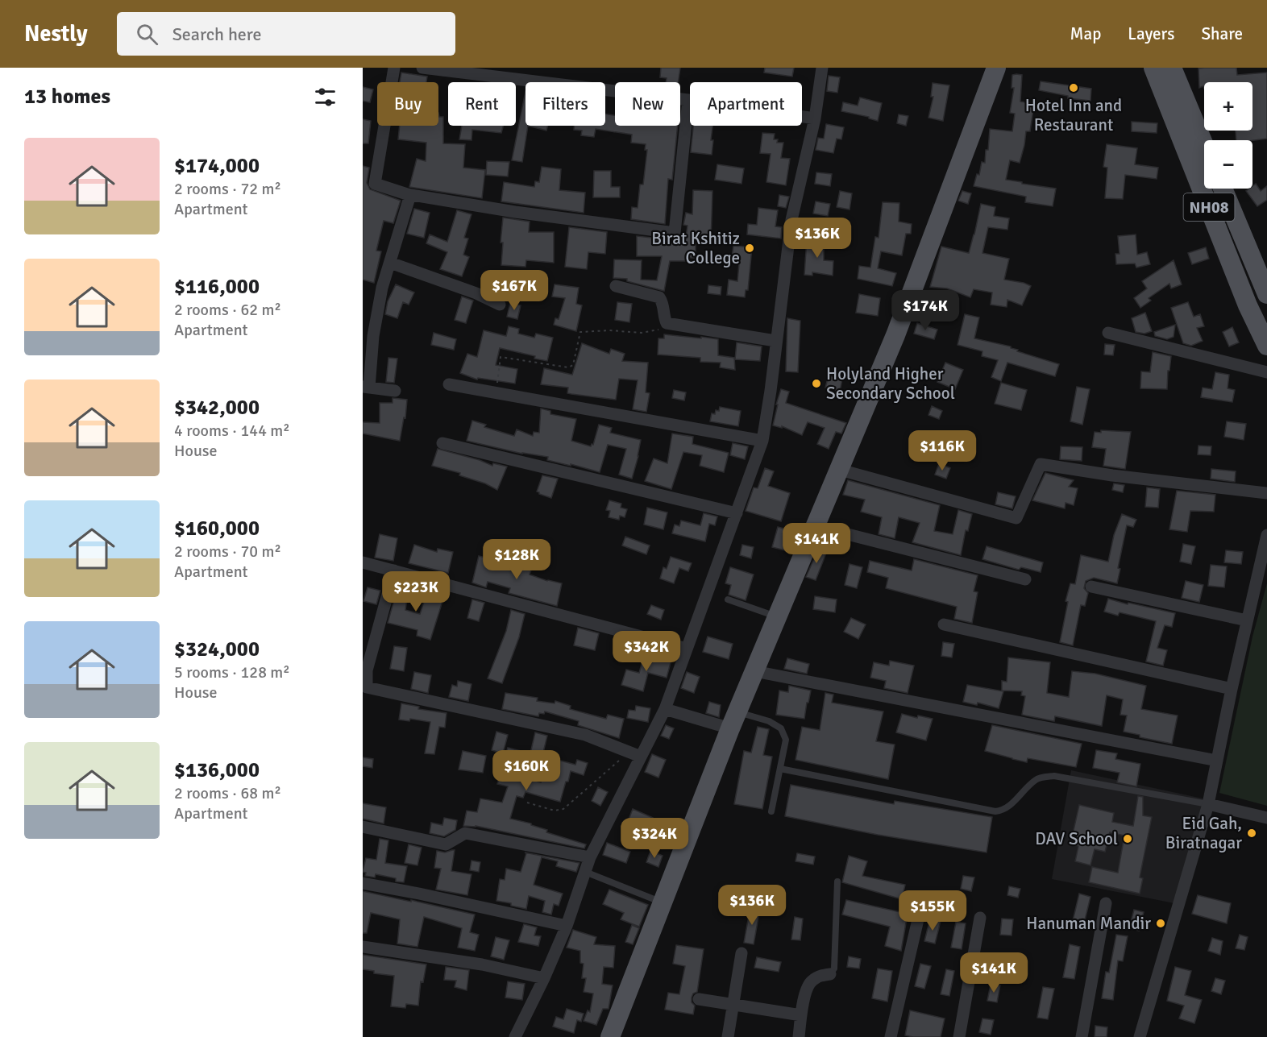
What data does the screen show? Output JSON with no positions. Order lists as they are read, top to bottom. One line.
{"streets":{"main road":["NH08"]},"places":["Hotel Inn and Restaurant","Birat Kshitiz College","Holyland Higher Secondary School","Eid Gah, Biratnagar","DAV School","Hanuman Mandir"],"page":{"header":"Nestly","search":"Search here","nav":["Map","Layers","Share"],"heading":"13 homes","map_buttons":["+","−"],"chip":["Buy","Rent","Filters","New","Apartment"],"list":[{"name":"$174,000","note":"2 rooms · 72 m² · Apartment"},{"name":"$116,000","note":"2 rooms · 62 m² · Apartment"},{"name":"$342,000","note":"4 rooms · 144 m² · House"},{"name":"$160,000","note":"2 rooms · 70 m² · Apartment"},{"name":"$324,000","note":"5 rooms · 128 m² · House"},{"name":"$136,000","note":"2 rooms · 68 m² · Apartment"}],"price":["$136K","$167K","$174K","$116K","$141K","$128K","$223K","$342K","$160K","$324K","$136K","$155K","$141K"]}}
